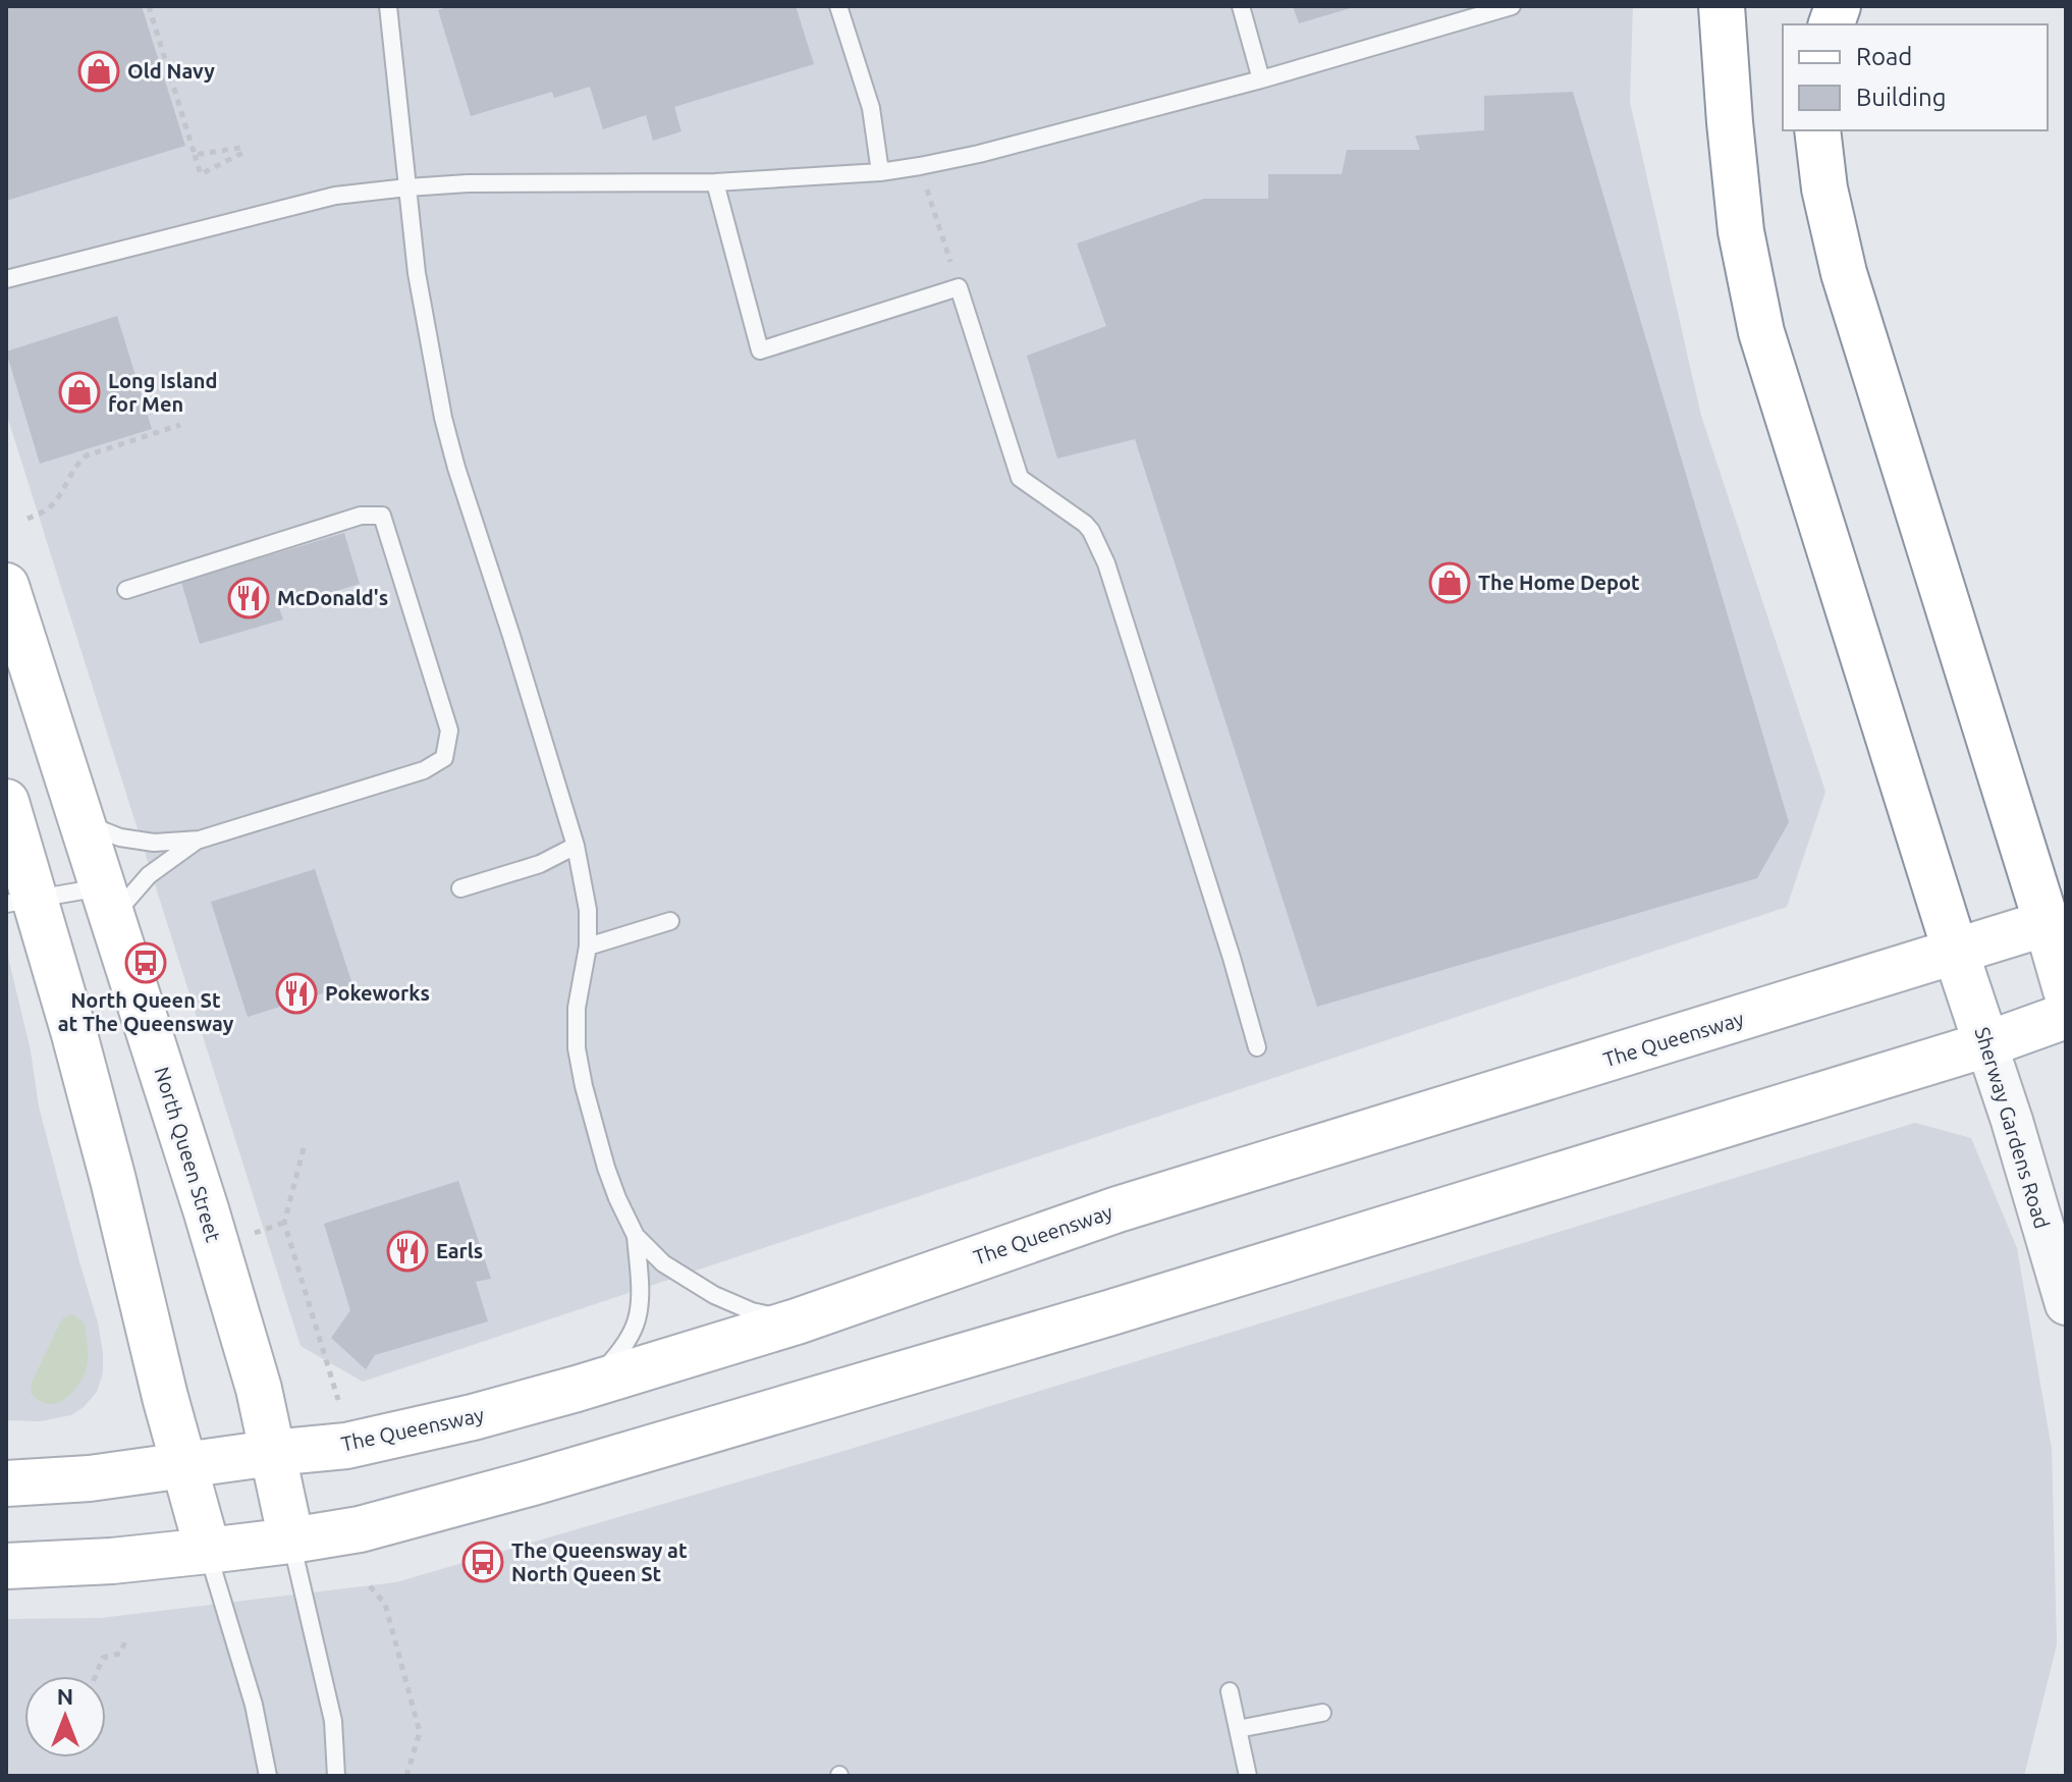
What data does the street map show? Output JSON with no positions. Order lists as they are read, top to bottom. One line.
{"streets":{"main road":["The Queensway","Sherway Gardens Road","North Queen Street"]},"crossings":[["The Queensway","Sherway Gardens Road"],["The Queensway","North Queen Street"]],"places":{"shop":["Old Navy","Long Island for Men","The Home Depot"],"restaurant":["McDonald's","Pokeworks","Earls"],"bus stop":["North Queen St at The Queensway","The Queensway at North Queen St"]},"legend":["Road","Building"],"north":"top"}
